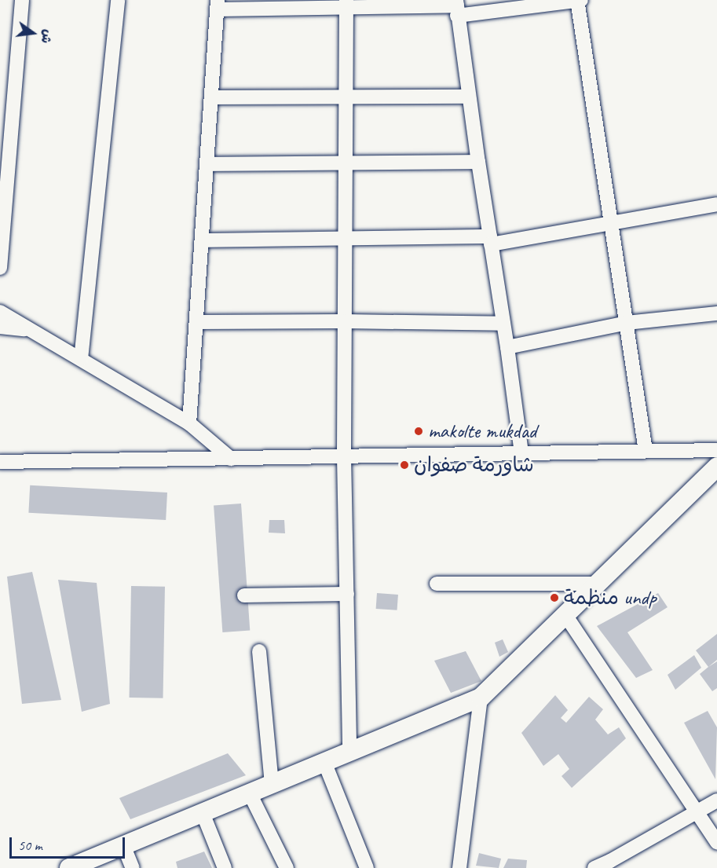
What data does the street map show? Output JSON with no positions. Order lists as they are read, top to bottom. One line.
{"places":["makolte mukdad","شاورمة صفوان","منظمة undp"],"scale_bar":"50 m","north":"right"}
